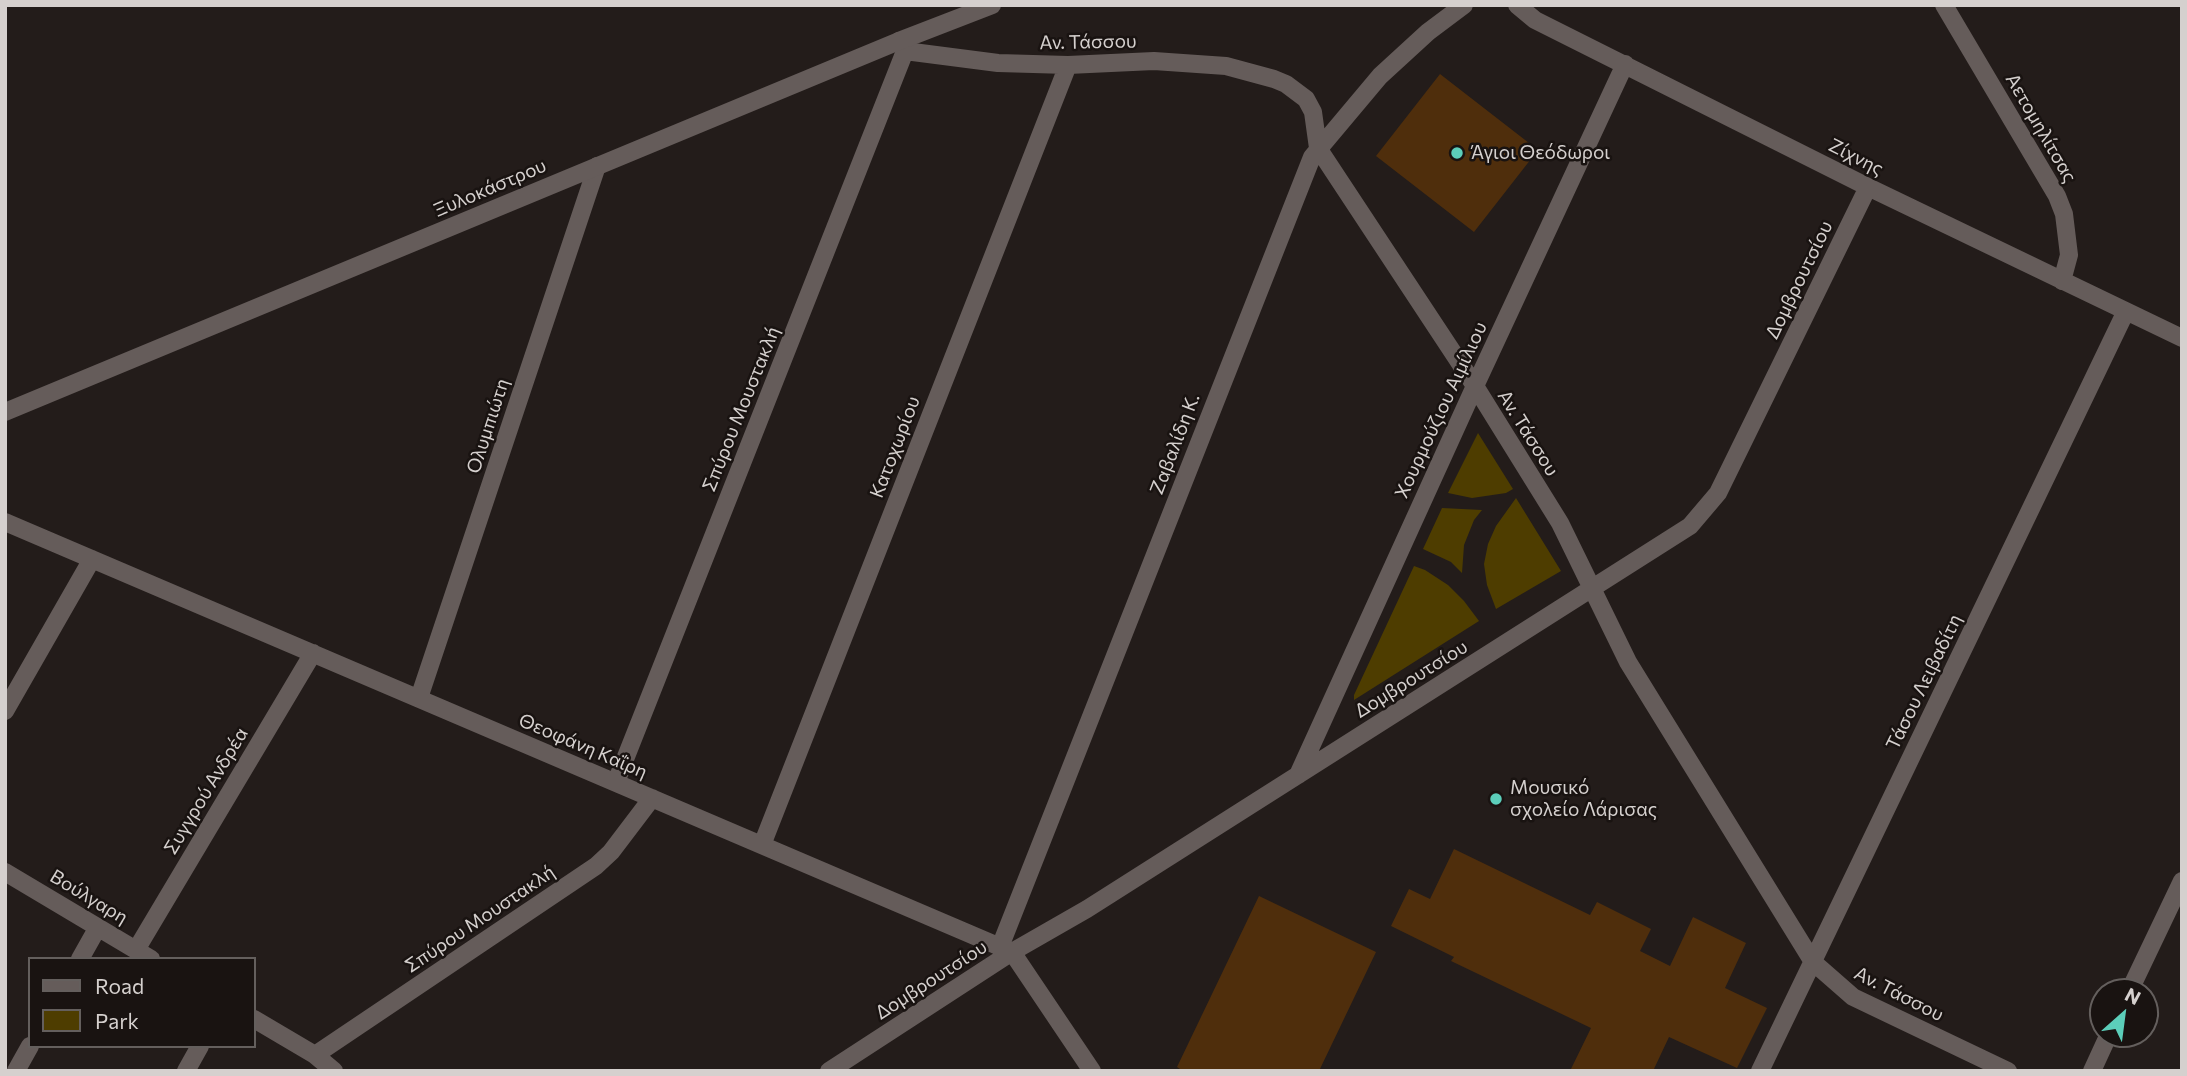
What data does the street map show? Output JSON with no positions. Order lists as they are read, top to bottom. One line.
{"streets":{"street":["Αν. Τάσσου","Αετομηλίτσας","Ζίχνης","Ξυλοκάστρου","Δομβρουτσίου","Σπύρου Μουστακλή","Χουρμούζιου Αιμίλιου","Ολυμπιώτη","Ζαβαλίδη Κ.","Κατοχωρίου","Τάσου Λειβαδίτη","Θεοφάνη Καΐρη","Συγγρού Ανδρέα","Βούλγαρη"]},"crossings":[["Αν. Τάσσου","Ξυλοκάστρου"],["Αν. Τάσσου","Δομβρουτσίου"],["Αν. Τάσσου","Σπύρου Μουστακλή"],["Αν. Τάσσου","Χουρμούζιου Αιμίλιου"],["Αν. Τάσσου","Ζαβαλίδη Κ."],["Αν. Τάσσου","Κατοχωρίου"],["Αν. Τάσσου","Τάσου Λειβαδίτη"],["Αετομηλίτσας","Ζίχνης"],["Ζίχνης","Δομβρουτσίου"],["Ζίχνης","Χουρμούζιου Αιμίλιου"],["Ζίχνης","Τάσου Λειβαδίτη"],["Ξυλοκάστρου","Σπύρου Μουστακλή"],["Ξυλοκάστρου","Ολυμπιώτη"],["Δομβρουτσίου","Χουρμούζιου Αιμίλιου"],["Δομβρουτσίου","Ζαβαλίδη Κ."],["Δομβρουτσίου","Θεοφάνη Καΐρη"],["Σπύρου Μουστακλή","Θεοφάνη Καΐρη"],["Ολυμπιώτη","Θεοφάνη Καΐρη"],["Ζαβαλίδη Κ.","Θεοφάνη Καΐρη"],["Κατοχωρίου","Θεοφάνη Καΐρη"],["Θεοφάνη Καΐρη","Συγγρού Ανδρέα"],["Συγγρού Ανδρέα","Βούλγαρη"]],"places":["Άγιοι Θεόδωροι","Μουσικό σχολείο Λάρισας"],"legend":["Road","Park"],"north":"top right"}
